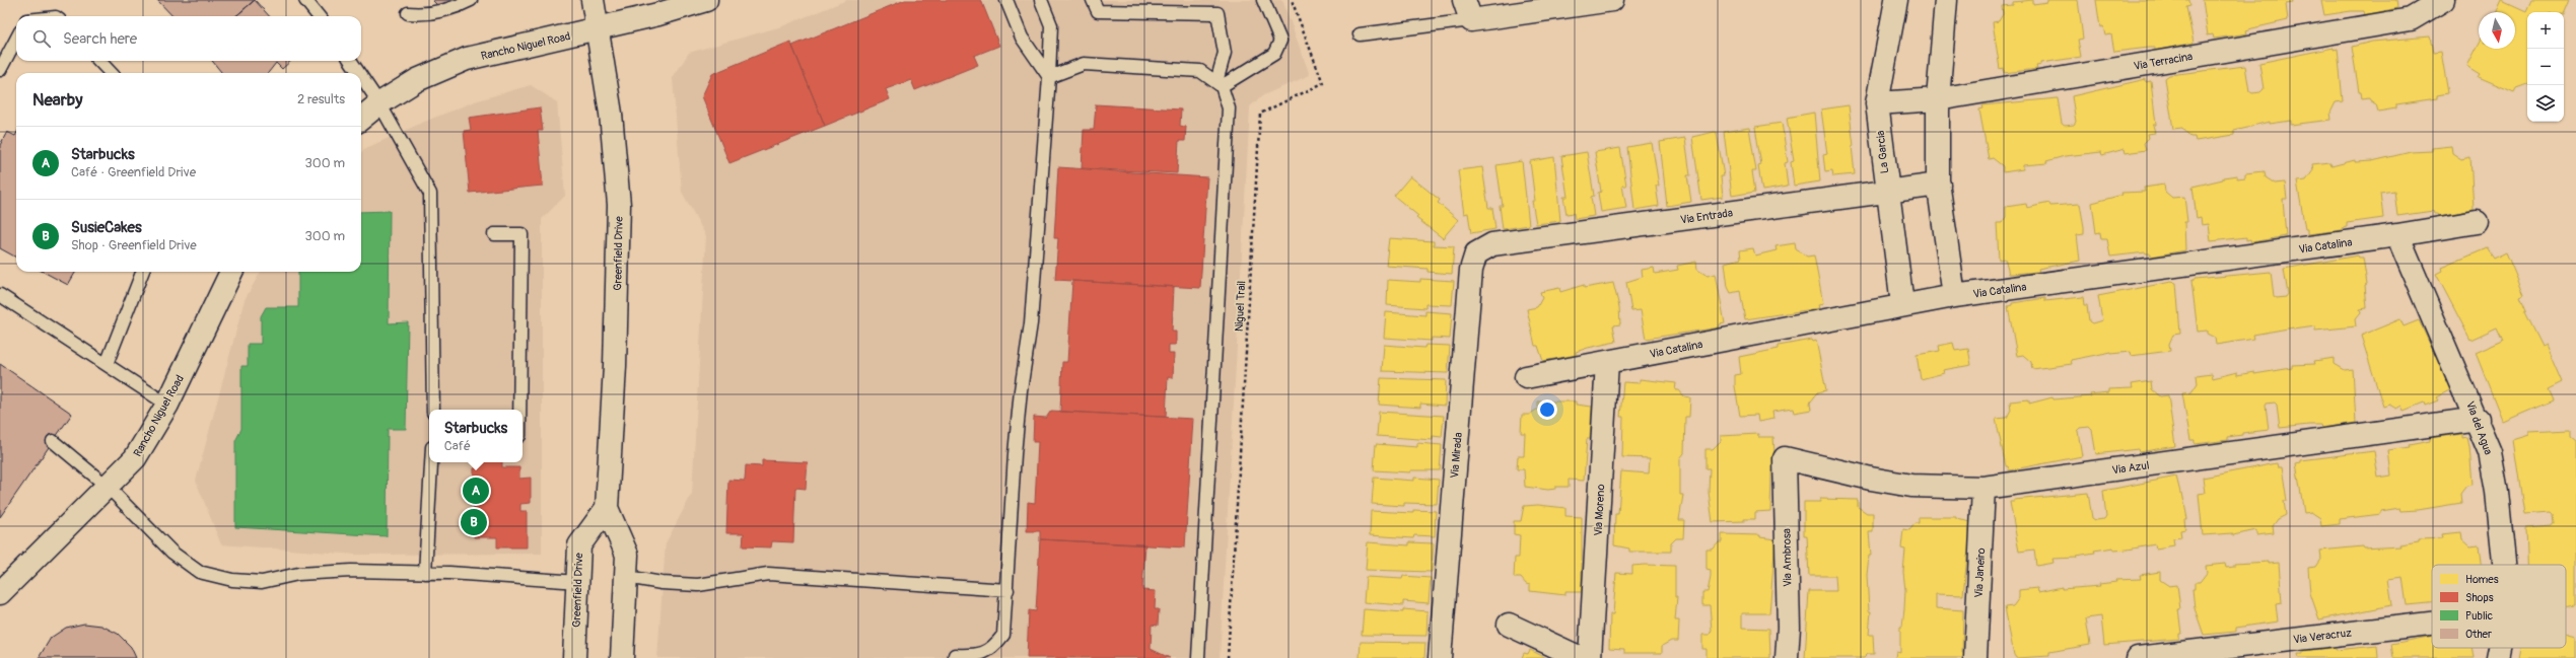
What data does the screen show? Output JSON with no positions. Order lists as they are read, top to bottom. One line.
{"streets":{"street":["Rancho Niguel Road","Via Terracina","La Garcia","Via Entrada","Via Catalina","Greenfield Drive","Via del Agua","Via Mirada","Via Azul","Via Moreno","Via Ambrosa","Via Janeiro","Via Veracruz"],"path":["Niguel Trail"]},"crossings":[["Rancho Niguel Road","Greenfield Drive"],["Via Terracina","La Garcia"],["La Garcia","Via Entrada"],["La Garcia","Via Catalina"],["Via Entrada","Via Mirada"],["Via Catalina","Via del Agua"],["Via Catalina","Via Moreno"],["Via del Agua","Via Azul"],["Via Azul","Via Ambrosa"],["Via Azul","Via Janeiro"]],"legend":["Homes","Shops","Public","Other"],"north":"bottom","page":{"map_buttons":["+","−"],"search":"Search here","heading":["Nearby","2 results"],"list":[{"mark":"A","name":"Starbucks","note":"Café · Greenfield Drive","value":"300 m"},{"mark":"B","name":"SusieCakes","note":"Shop · Greenfield Drive","value":"300 m"}],"popup":["Starbucks","Café"],"pins":["A","B"]}}
